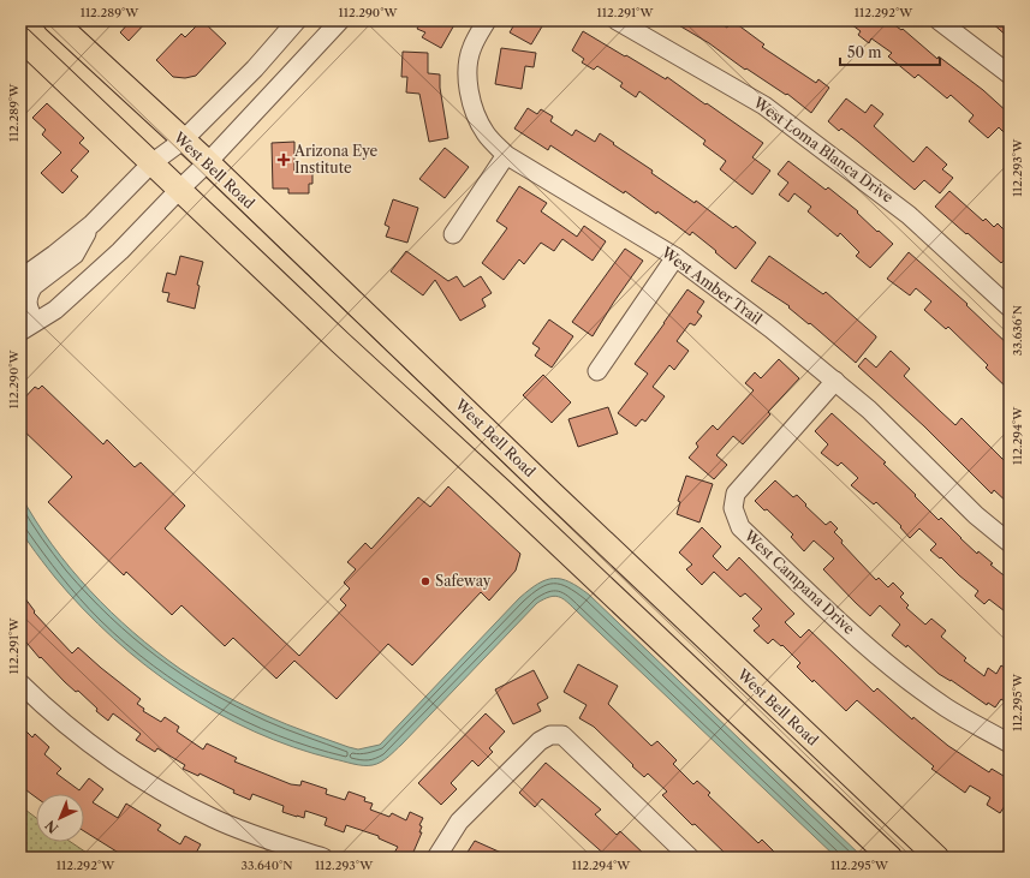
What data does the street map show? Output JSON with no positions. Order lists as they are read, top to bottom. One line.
{"streets":{"main road":["West Bell Road"],"street":["West Loma Blanca Drive","West Amber Trail","West Campana Drive"]},"crossings":[["West Amber Trail","West Campana Drive"]],"places":{"health":["Arizona Eye Institute"],"other":["Safeway"]},"scale_bar":"50 m","north":"bottom left","coordinates":["112.289°W","112.290°W","112.291°W","112.292°W","112.293°W","33.636°N","112.294°W","112.295°W","33.640°N"]}
